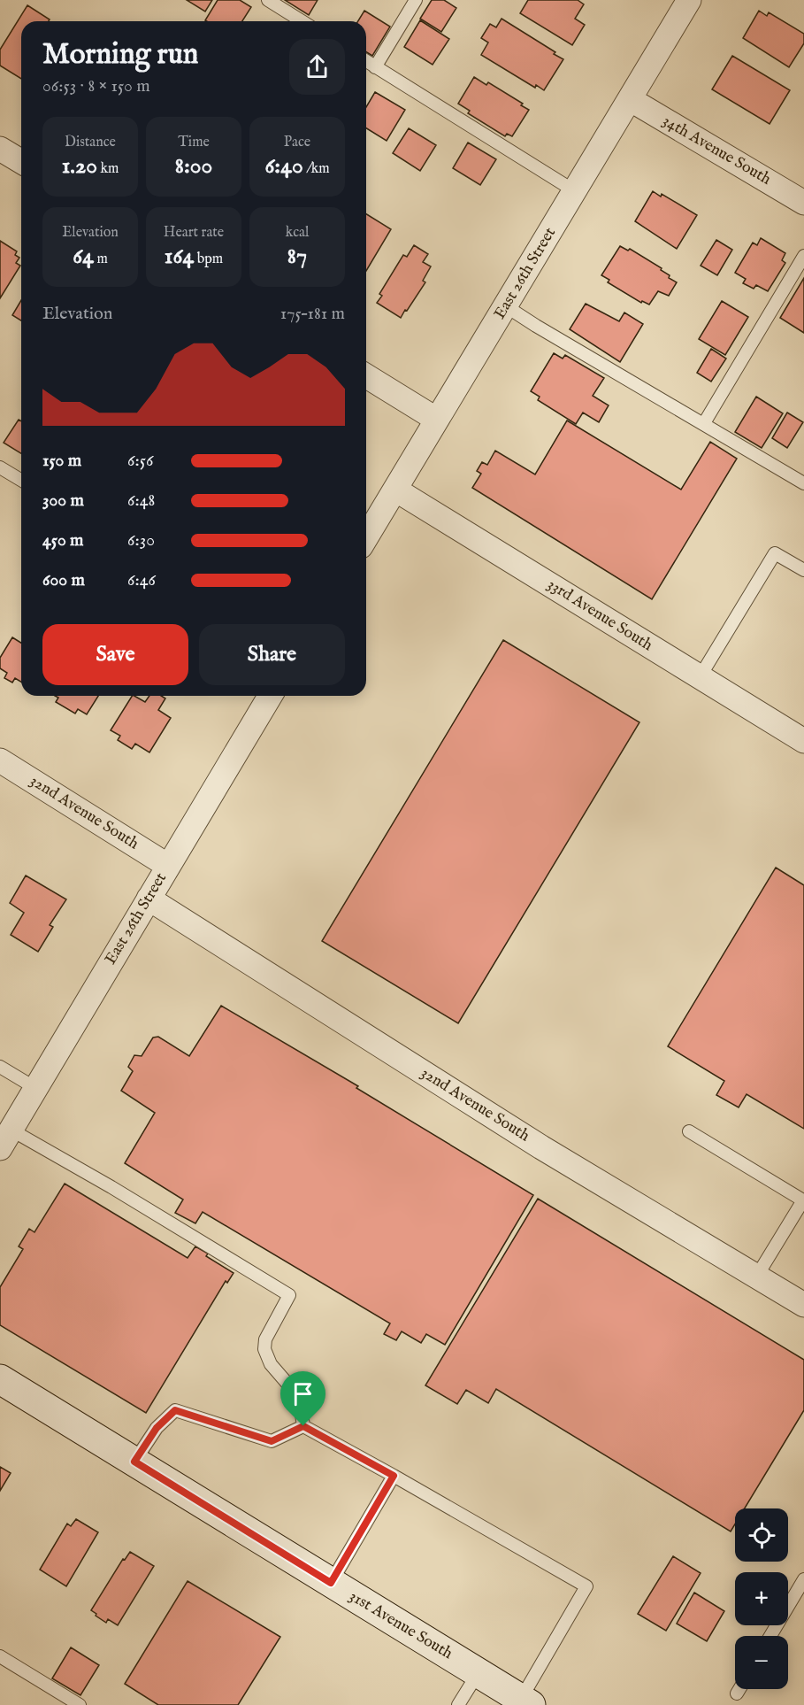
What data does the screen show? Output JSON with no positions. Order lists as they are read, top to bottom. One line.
{"streets":{"street":["34th Avenue South","East 26th Street","33rd Avenue South","32nd Avenue South","31st Avenue South"]},"crossings":[["34th Avenue South","East 26th Street"],["East 26th Street","33rd Avenue South"],["East 26th Street","32nd Avenue South"]],"page":{"heading":["Morning run","06:53 · 8 × 150 m"],"stats":[["Distance","1.20 km"],["Time","8:00"],["Pace","6:40 /km"],["Elevation","64 m"],["Heart rate","164 bpm"],["kcal","87"]],"chart":["Elevation","175–181 m"],"list":[{"name":"150 m","note":"6:56"},{"name":"300 m","note":"6:48"},{"name":"450 m","note":"6:30"},{"name":"600 m","note":"6:46"}],"buttons":["Save","Share"],"map_buttons":["+","−"]}}
